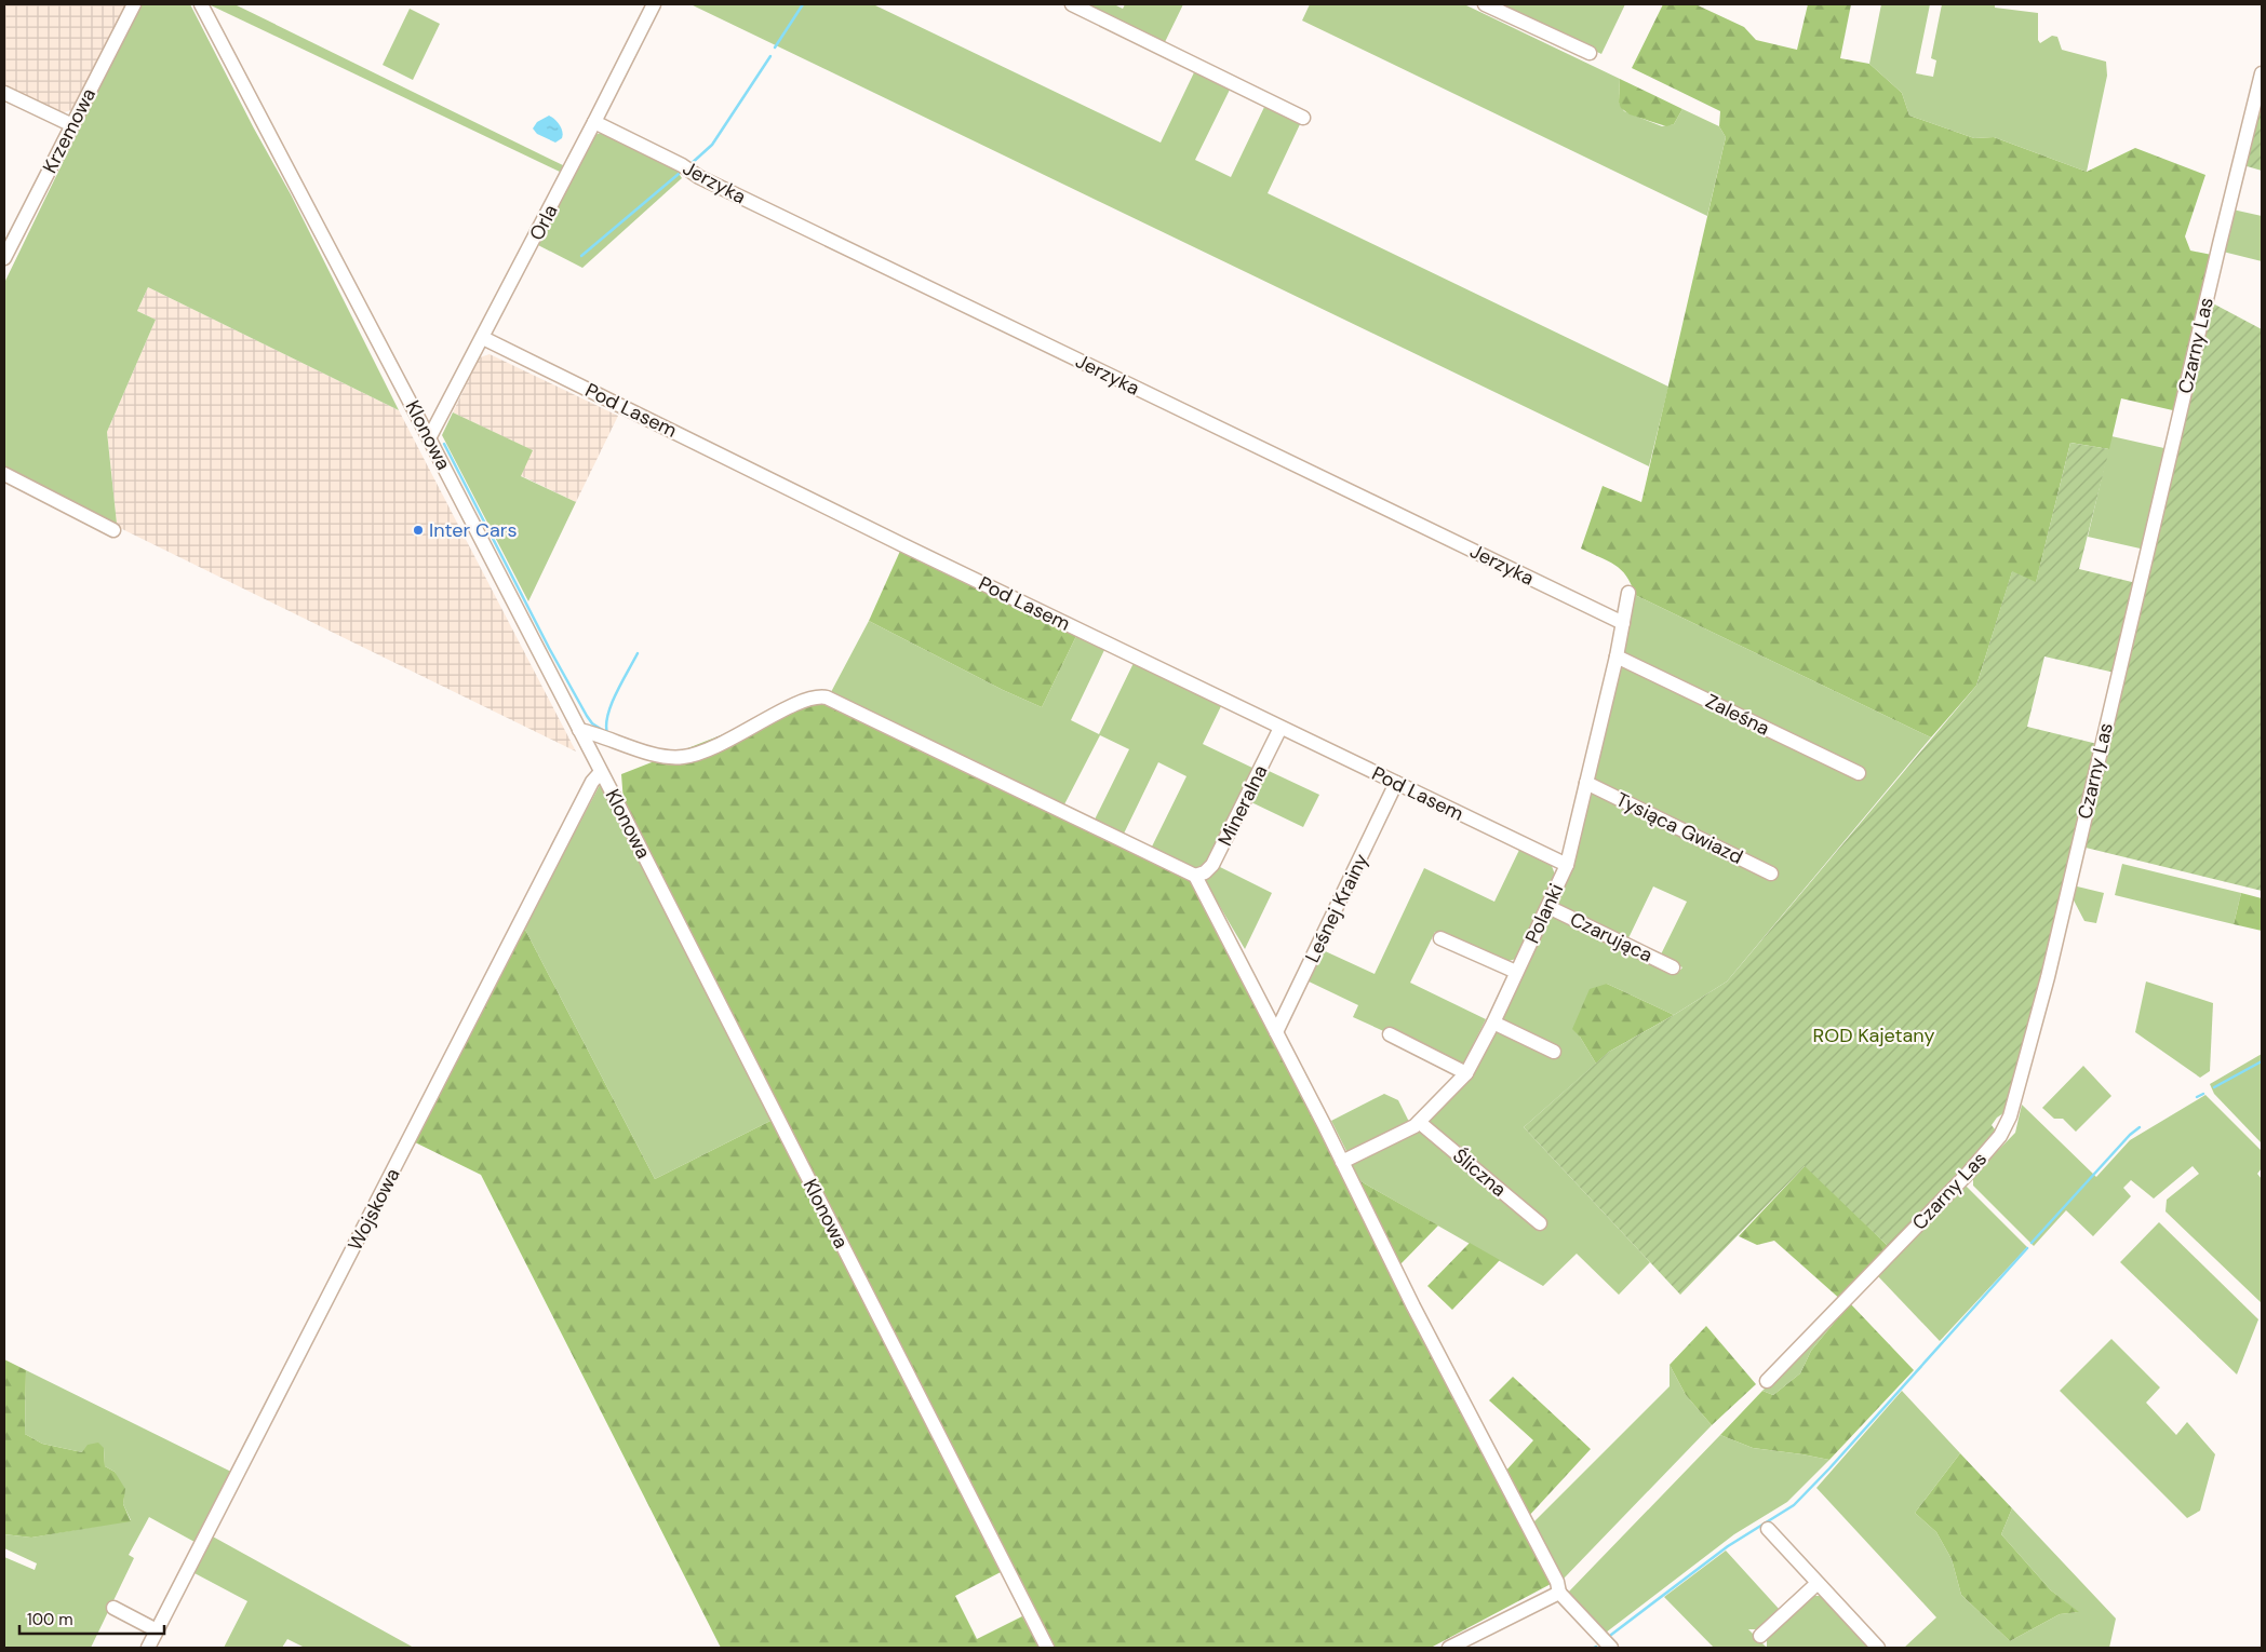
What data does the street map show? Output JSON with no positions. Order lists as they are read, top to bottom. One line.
{"streets":{"street":["Krzemowa","Jerzyka","Orla","Czarny Las","Pod Lasem","Klonowa","Zaleśna","Mineralna","Tysiąca Gwiazd","Leśnej Krainy","Polanki","Czarująca","Śliczna","Wojskowa"]},"crossings":[["Jerzyka","Orla"],["Jerzyka","Polanki"],["Orla","Pod Lasem"],["Orla","Klonowa"],["Pod Lasem","Mineralna"],["Pod Lasem","Leśnej Krainy"],["Pod Lasem","Polanki"],["Klonowa","Wojskowa"],["Zaleśna","Polanki"],["Tysiąca Gwiazd","Polanki"],["Polanki","Czarująca"],["Polanki","Śliczna"]],"parks":["ROD Kajetany"],"places":["Inter Cars"],"scale_bar":"100 m"}
